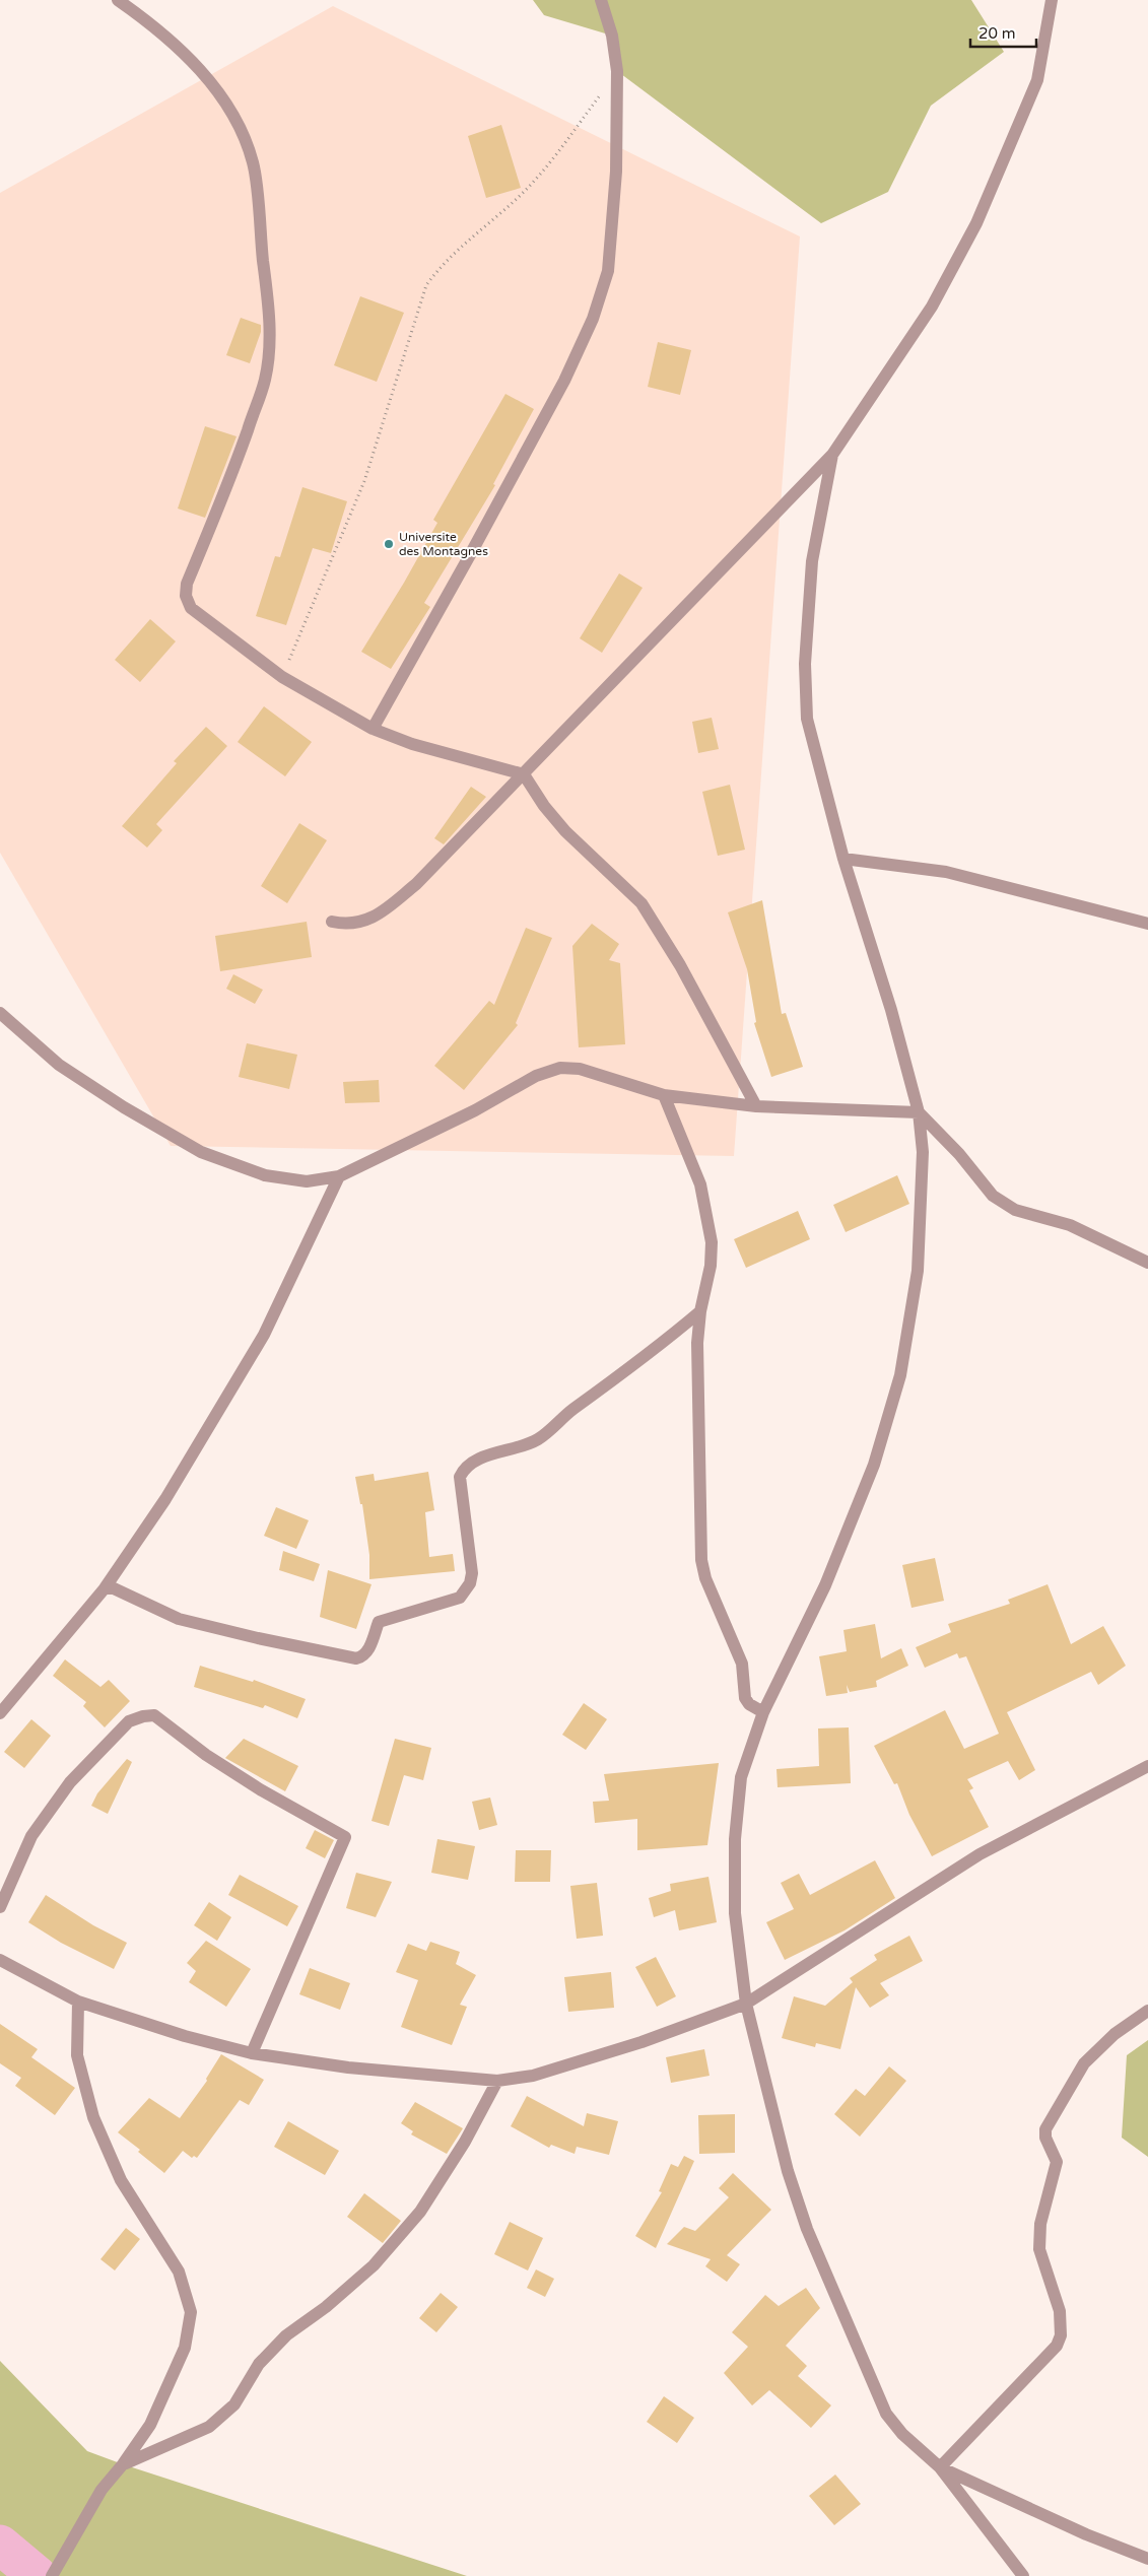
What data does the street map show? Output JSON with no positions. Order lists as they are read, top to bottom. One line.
{"places":["Universite des Montagnes"],"scale_bar":"20 m"}
